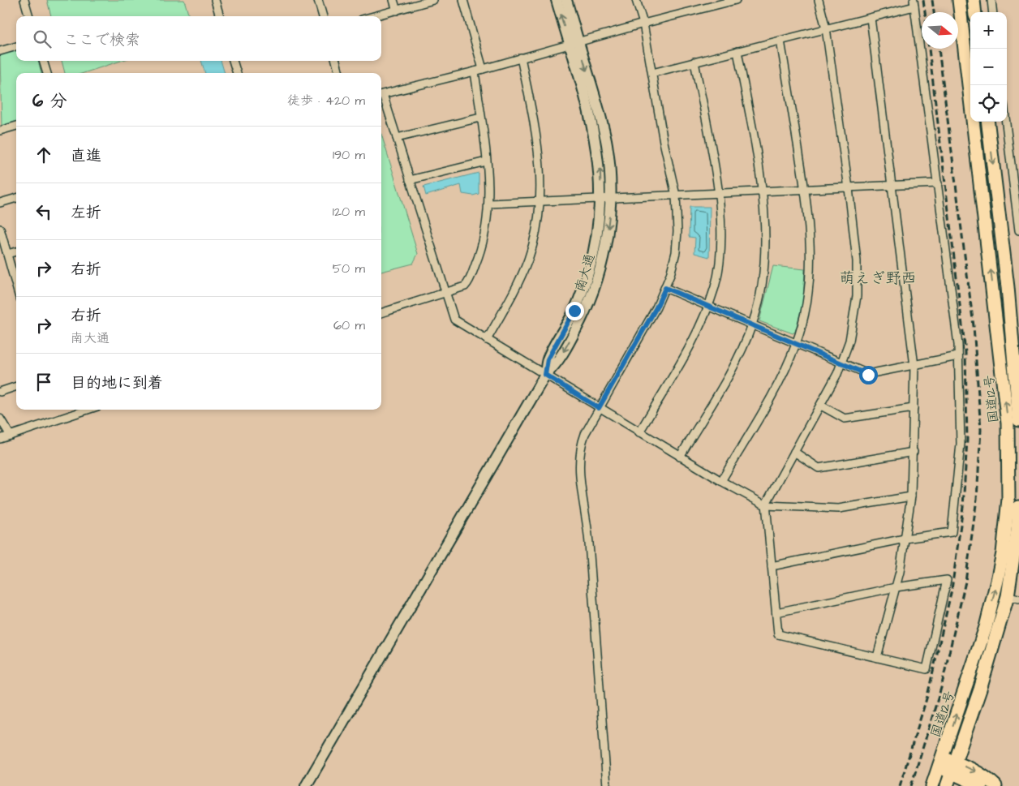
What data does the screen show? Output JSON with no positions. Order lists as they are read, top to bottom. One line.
{"streets":{"highway":["国道12号"],"street":["南大通"]},"districts":["萌えぎ野西"],"north":"right","page":{"map_buttons":["+","−"],"search":"ここで検索","heading":["6 分","徒歩 · 420 m"],"list":[["直進","190 m"],["左折","120 m"],["右折","50 m"],["右折","南大通","60 m"],"目的地に到着"]}}
